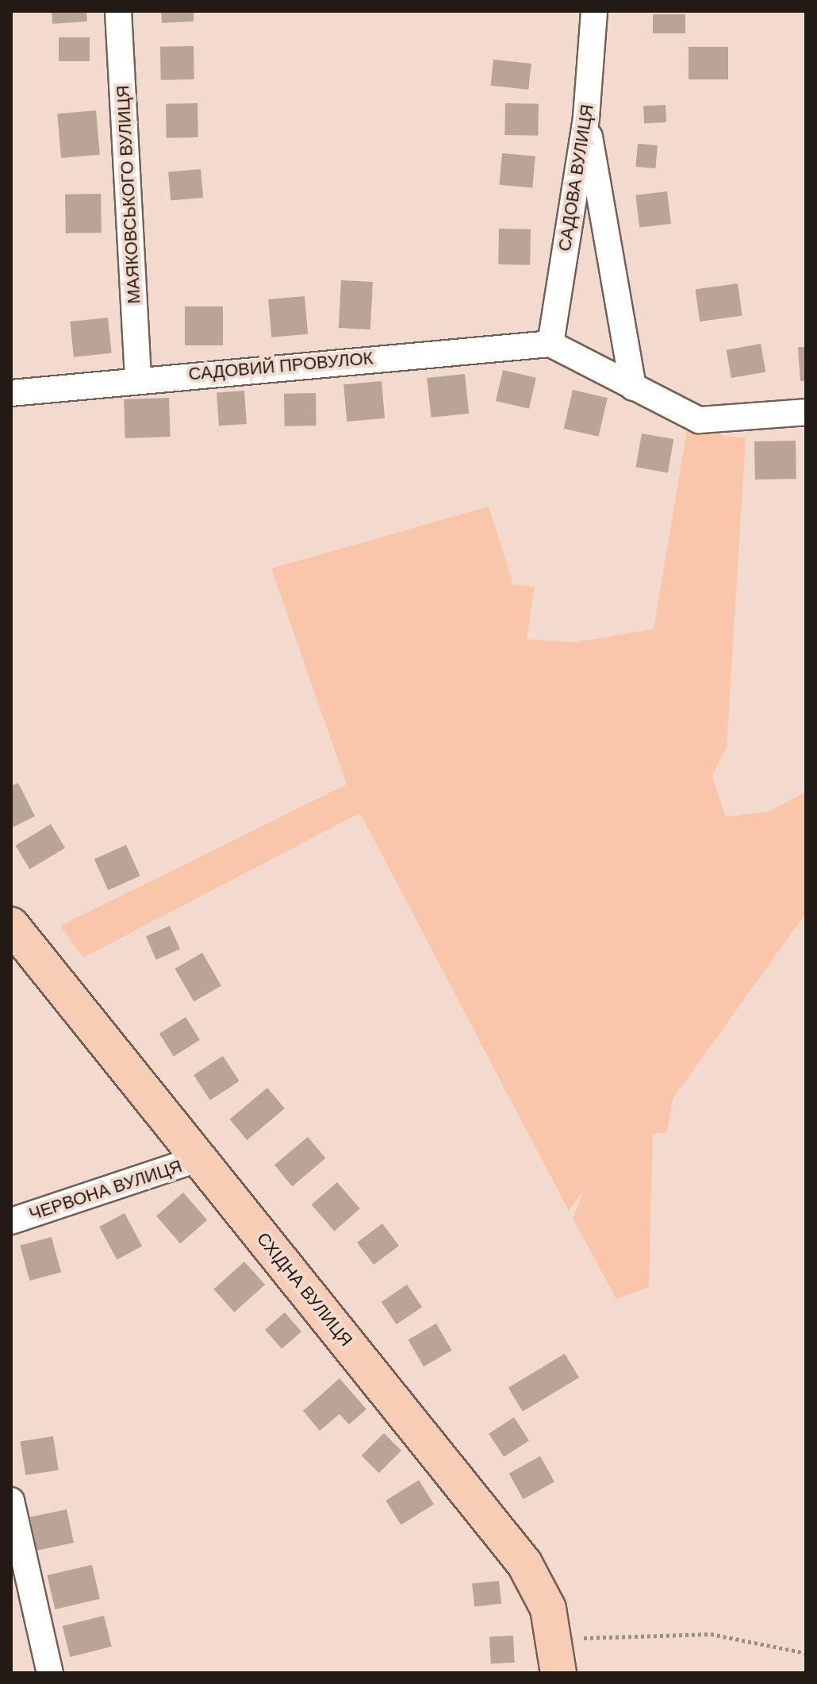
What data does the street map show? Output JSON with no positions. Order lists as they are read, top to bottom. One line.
{"streets":{"main road":["СХІДНА ВУЛИЦЯ"],"street":["САДОВА ВУЛИЦЯ","МАЯКОВСЬКОГО ВУЛИЦЯ","САДОВИЙ ПРОВУЛОК","ЧЕРВОНА ВУЛИЦЯ"]},"crossings":[["САДОВА ВУЛИЦЯ","САДОВИЙ ПРОВУЛОК"],["МАЯКОВСЬКОГО ВУЛИЦЯ","САДОВИЙ ПРОВУЛОК"],["ЧЕРВОНА ВУЛИЦЯ","СХІДНА ВУЛИЦЯ"]]}
